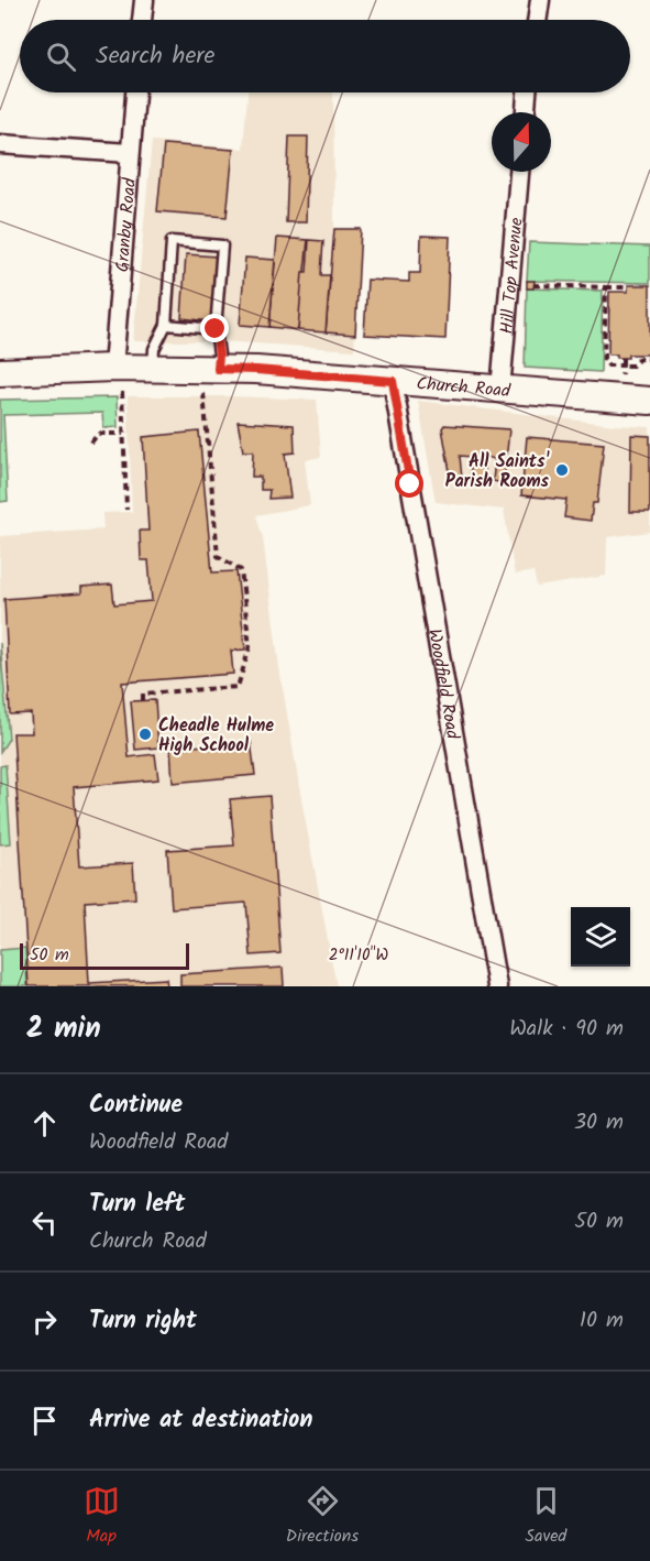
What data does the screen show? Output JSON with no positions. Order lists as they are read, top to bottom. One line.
{"streets":{"main road":["Church Road"],"street":["Granby Road","Hill Top Avenue","Woodfield Road"]},"crossings":[["Granby Road","Church Road"],["Hill Top Avenue","Church Road"],["Church Road","Woodfield Road"]],"places":["All Saints' Parish Rooms","Cheadle Hulme High School"],"scale_bar":"50 m","north":"top","page":{"search":"Search here","scale":"50 m","heading":["2 min","Walk · 90 m"],"list":[["Continue","Woodfield Road","30 m"],["Turn left","Church Road","50 m"],["Turn right","10 m"],"Arrive at destination"],"nav":["Map","Directions","Saved"]},"coordinates":["2°11'10\"W"]}
